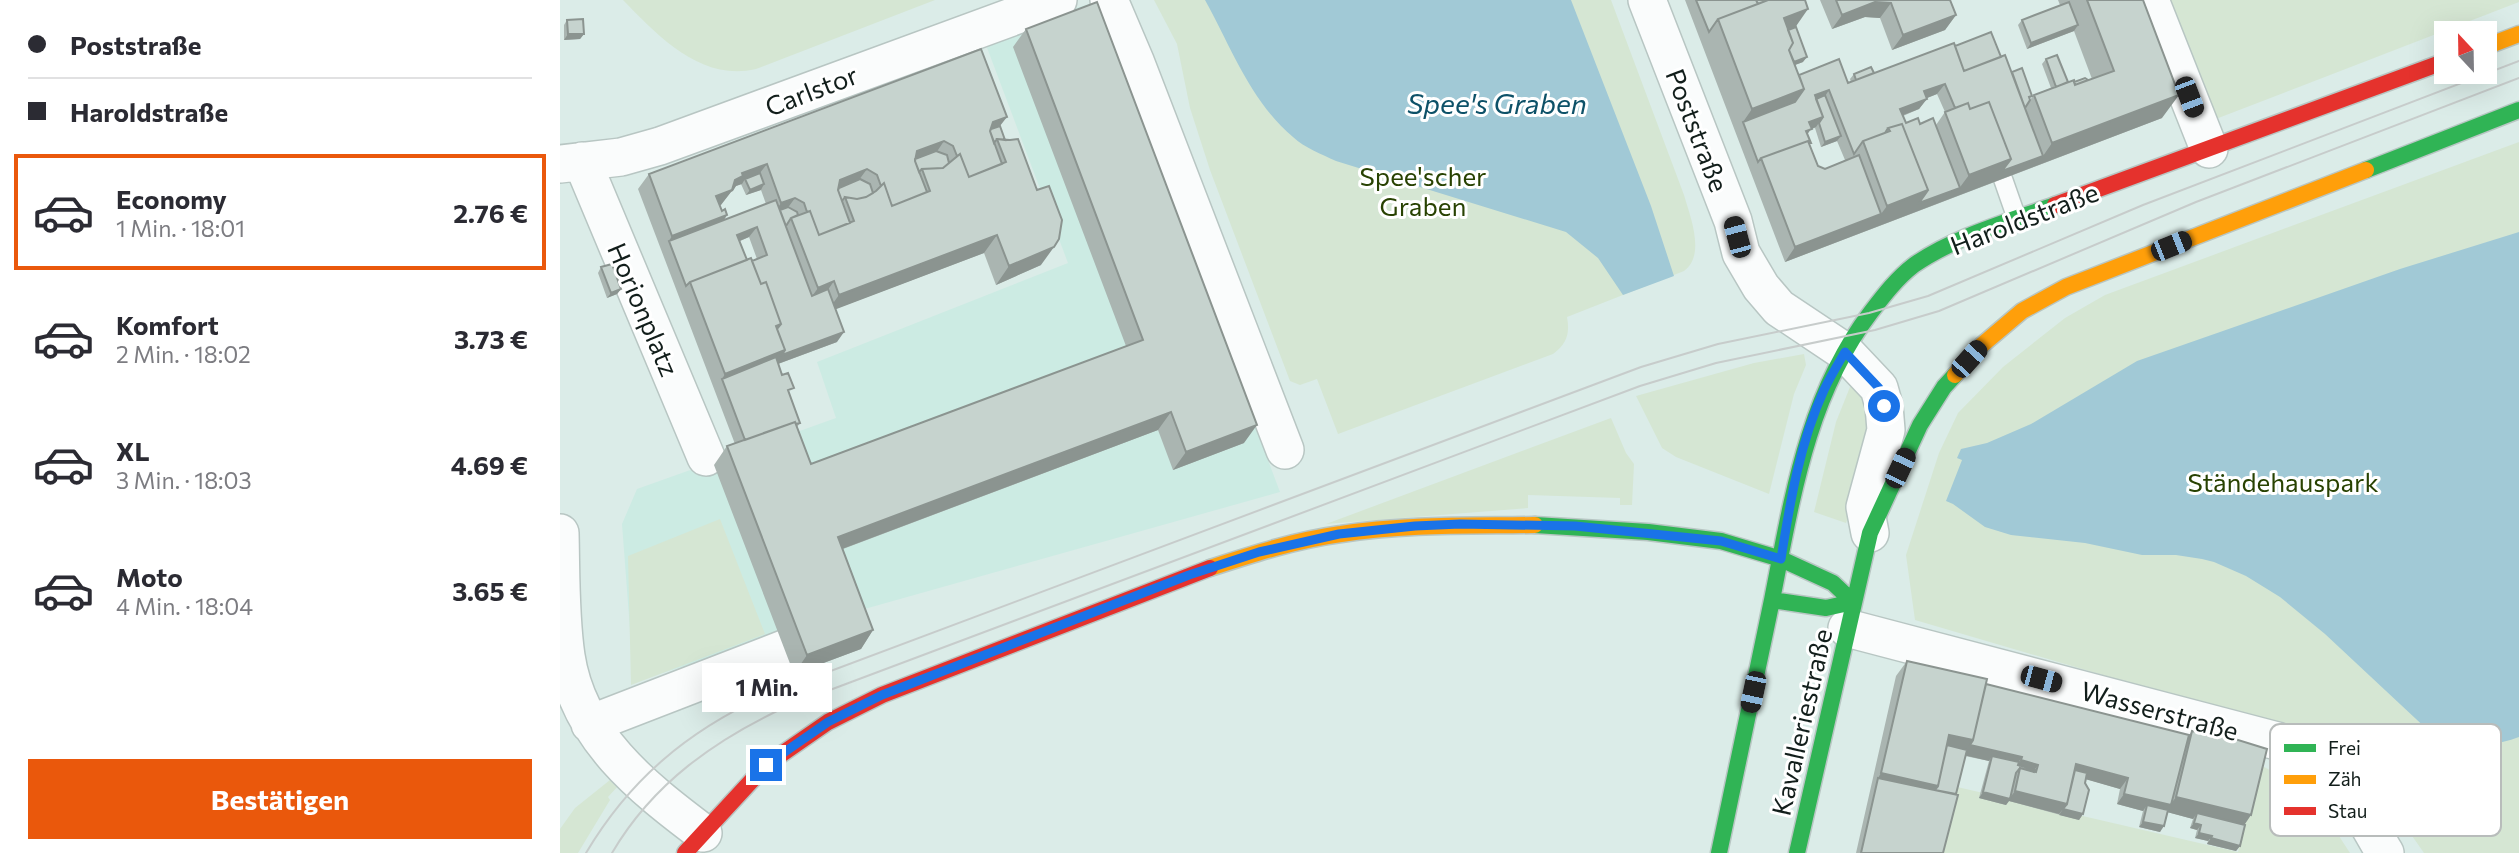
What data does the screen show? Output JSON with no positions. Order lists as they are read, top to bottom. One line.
{"streets":{"main road":["Haroldstraße","Kavalleriestraße"],"street":["Carlstor","Poststraße","Horionplatz","Wasserstraße"]},"crossings":[["Carlstor","Horionplatz"],["Poststraße","Haroldstraße"],["Wasserstraße","Kavalleriestraße"]],"water":["Spee's Graben"],"parks":["Spee'scher Graben","Ständehauspark"],"legend":["Frei","Zäh","Stau"],"north":"top","page":{"banner":["Poststraße","Haroldstraße"],"list":[{"name":"Economy","note":"1 Min. · 18:01","value":"2.76 €"},{"name":"Komfort","note":"2 Min. · 18:02","value":"3.73 €"},{"name":"XL","note":"3 Min. · 18:03","value":"4.69 €"},{"name":"Moto","note":"4 Min. · 18:04","value":"3.65 €"}],"bubble":"1 Min.","buttons":"Bestätigen"}}
